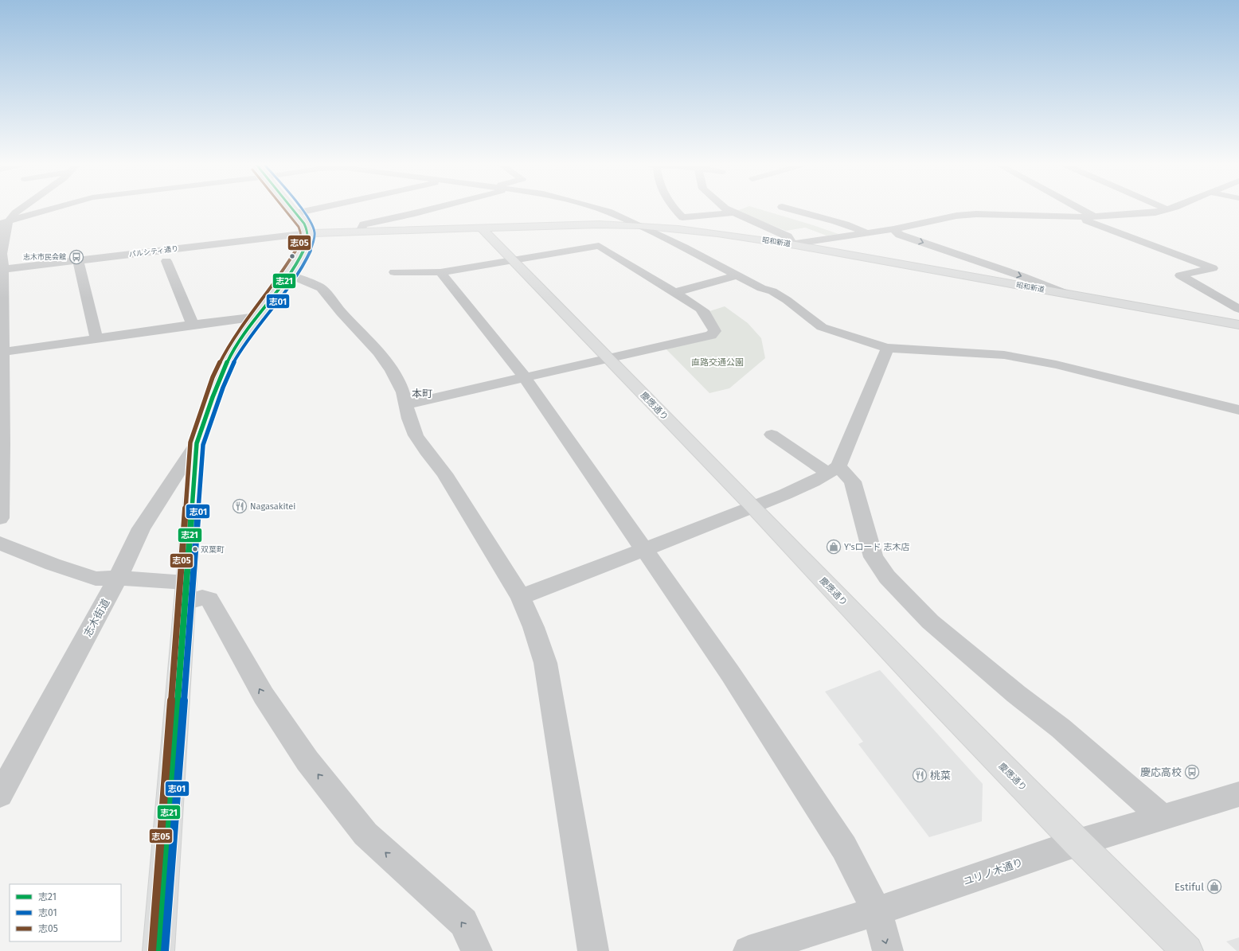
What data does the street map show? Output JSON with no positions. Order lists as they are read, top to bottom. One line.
{"streets":{"main road":["昭和新道","慶應通り"],"street":["パルシティ通り","志木街道","ユリノ木通り"]},"crossings":[["昭和新道","パルシティ通り"],["昭和新道","慶應通り"],["慶應通り","ユリノ木通り"]],"districts":["本町"],"parks":["直路交通公園"],"places":{"bus stop":["志木市民会館","慶応高校"],"restaurant":["Nagasakitei","桃菜"],"shop":["Y'sロード 志木店","Estiful"],"other":["双葉町"]},"lines":["transit line 志21","transit line 志01","transit line 志05"],"legend":["志21","志01","志05"]}
